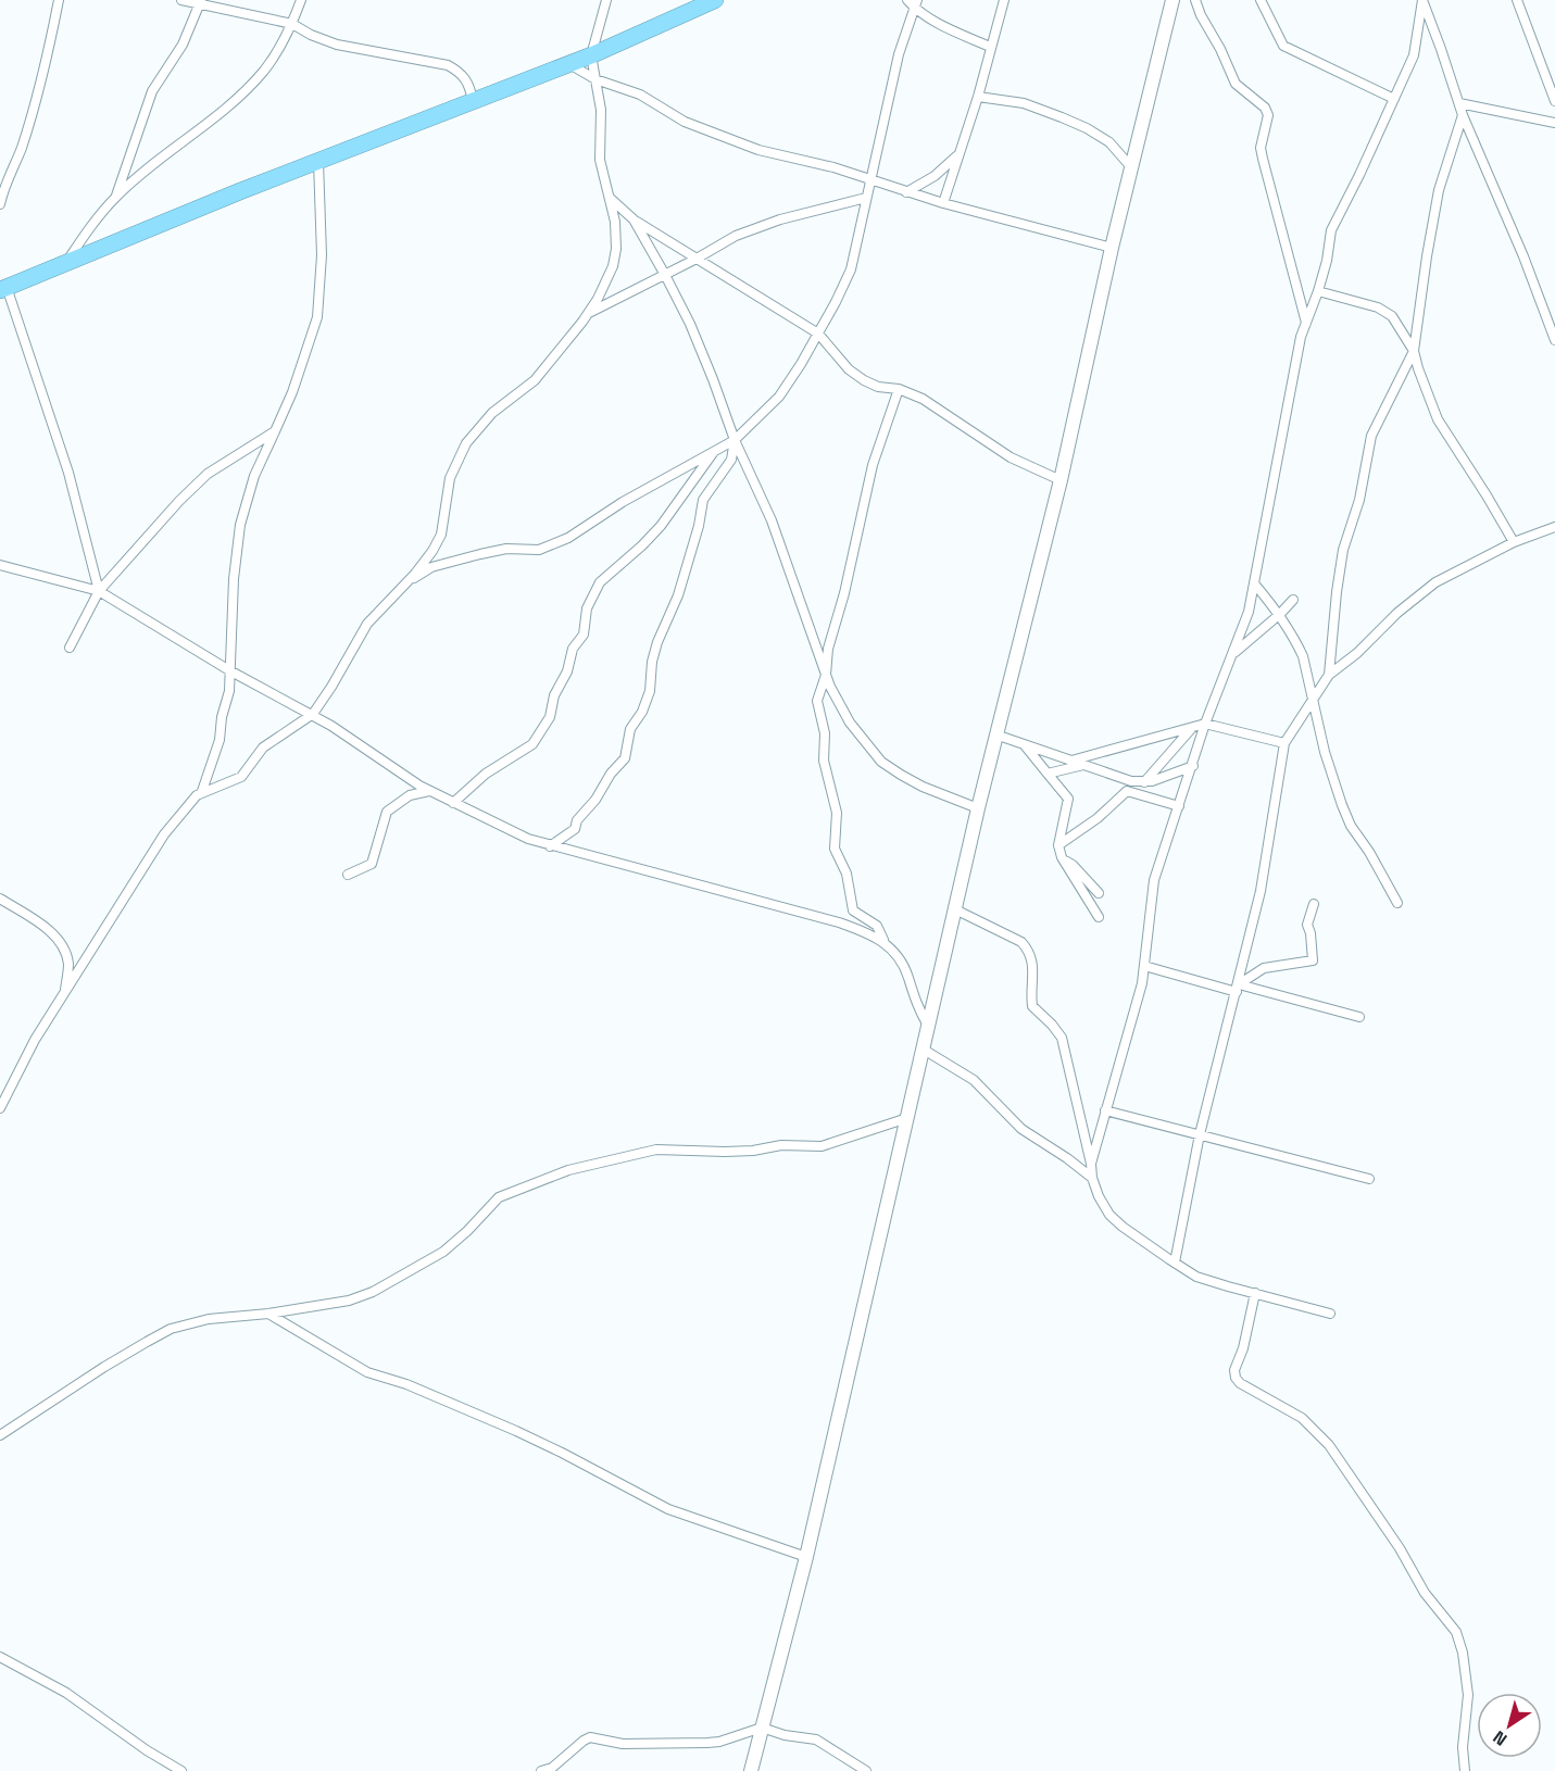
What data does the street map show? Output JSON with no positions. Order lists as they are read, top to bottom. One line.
{"north":"bottom left"}
